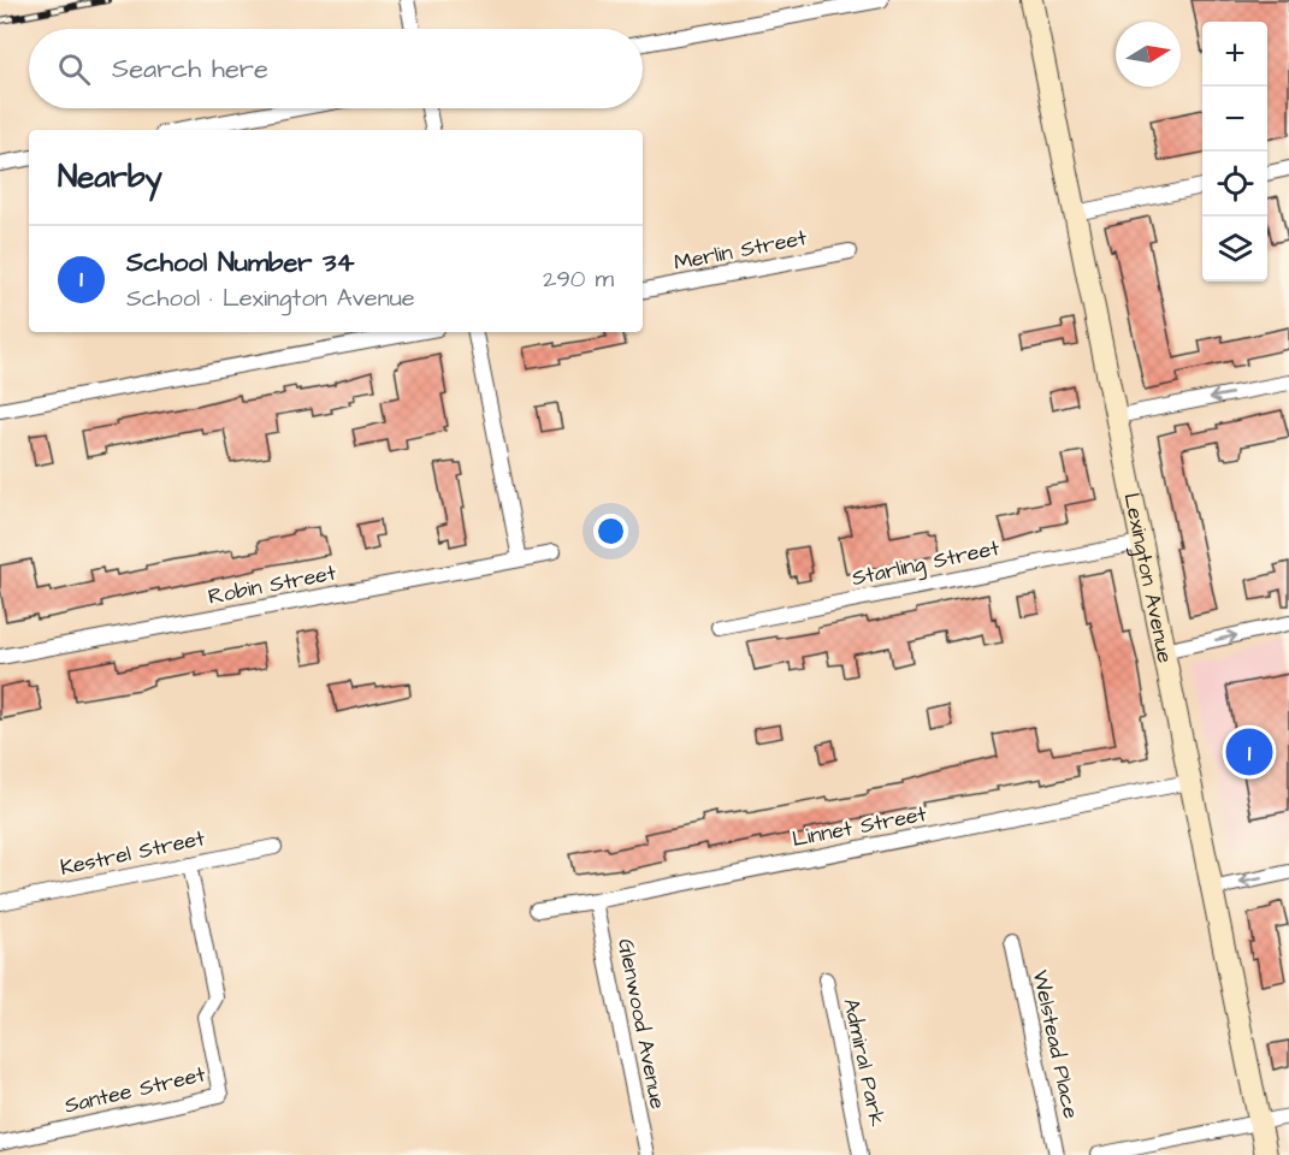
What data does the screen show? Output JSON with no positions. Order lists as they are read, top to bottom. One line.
{"streets":{"main road":["Lexington Avenue"],"street":["Merlin Street","Starling Street","Robin Street","Linnet Street","Kestrel Street","Glenwood Avenue","Welstead Place","Admiral Park","Santee Street"]},"crossings":[["Starling Street","Lexington Avenue"],["Lexington Avenue","Linnet Street"],["Linnet Street","Glenwood Avenue"],["Kestrel Street","Santee Street"]],"north":"right","page":{"map_buttons":["+","−"],"search":"Search here","heading":"Nearby","list":[{"mark":"1","name":"School Number 34","note":"School · Lexington Avenue","value":"290 m"}],"pins":"1"}}
